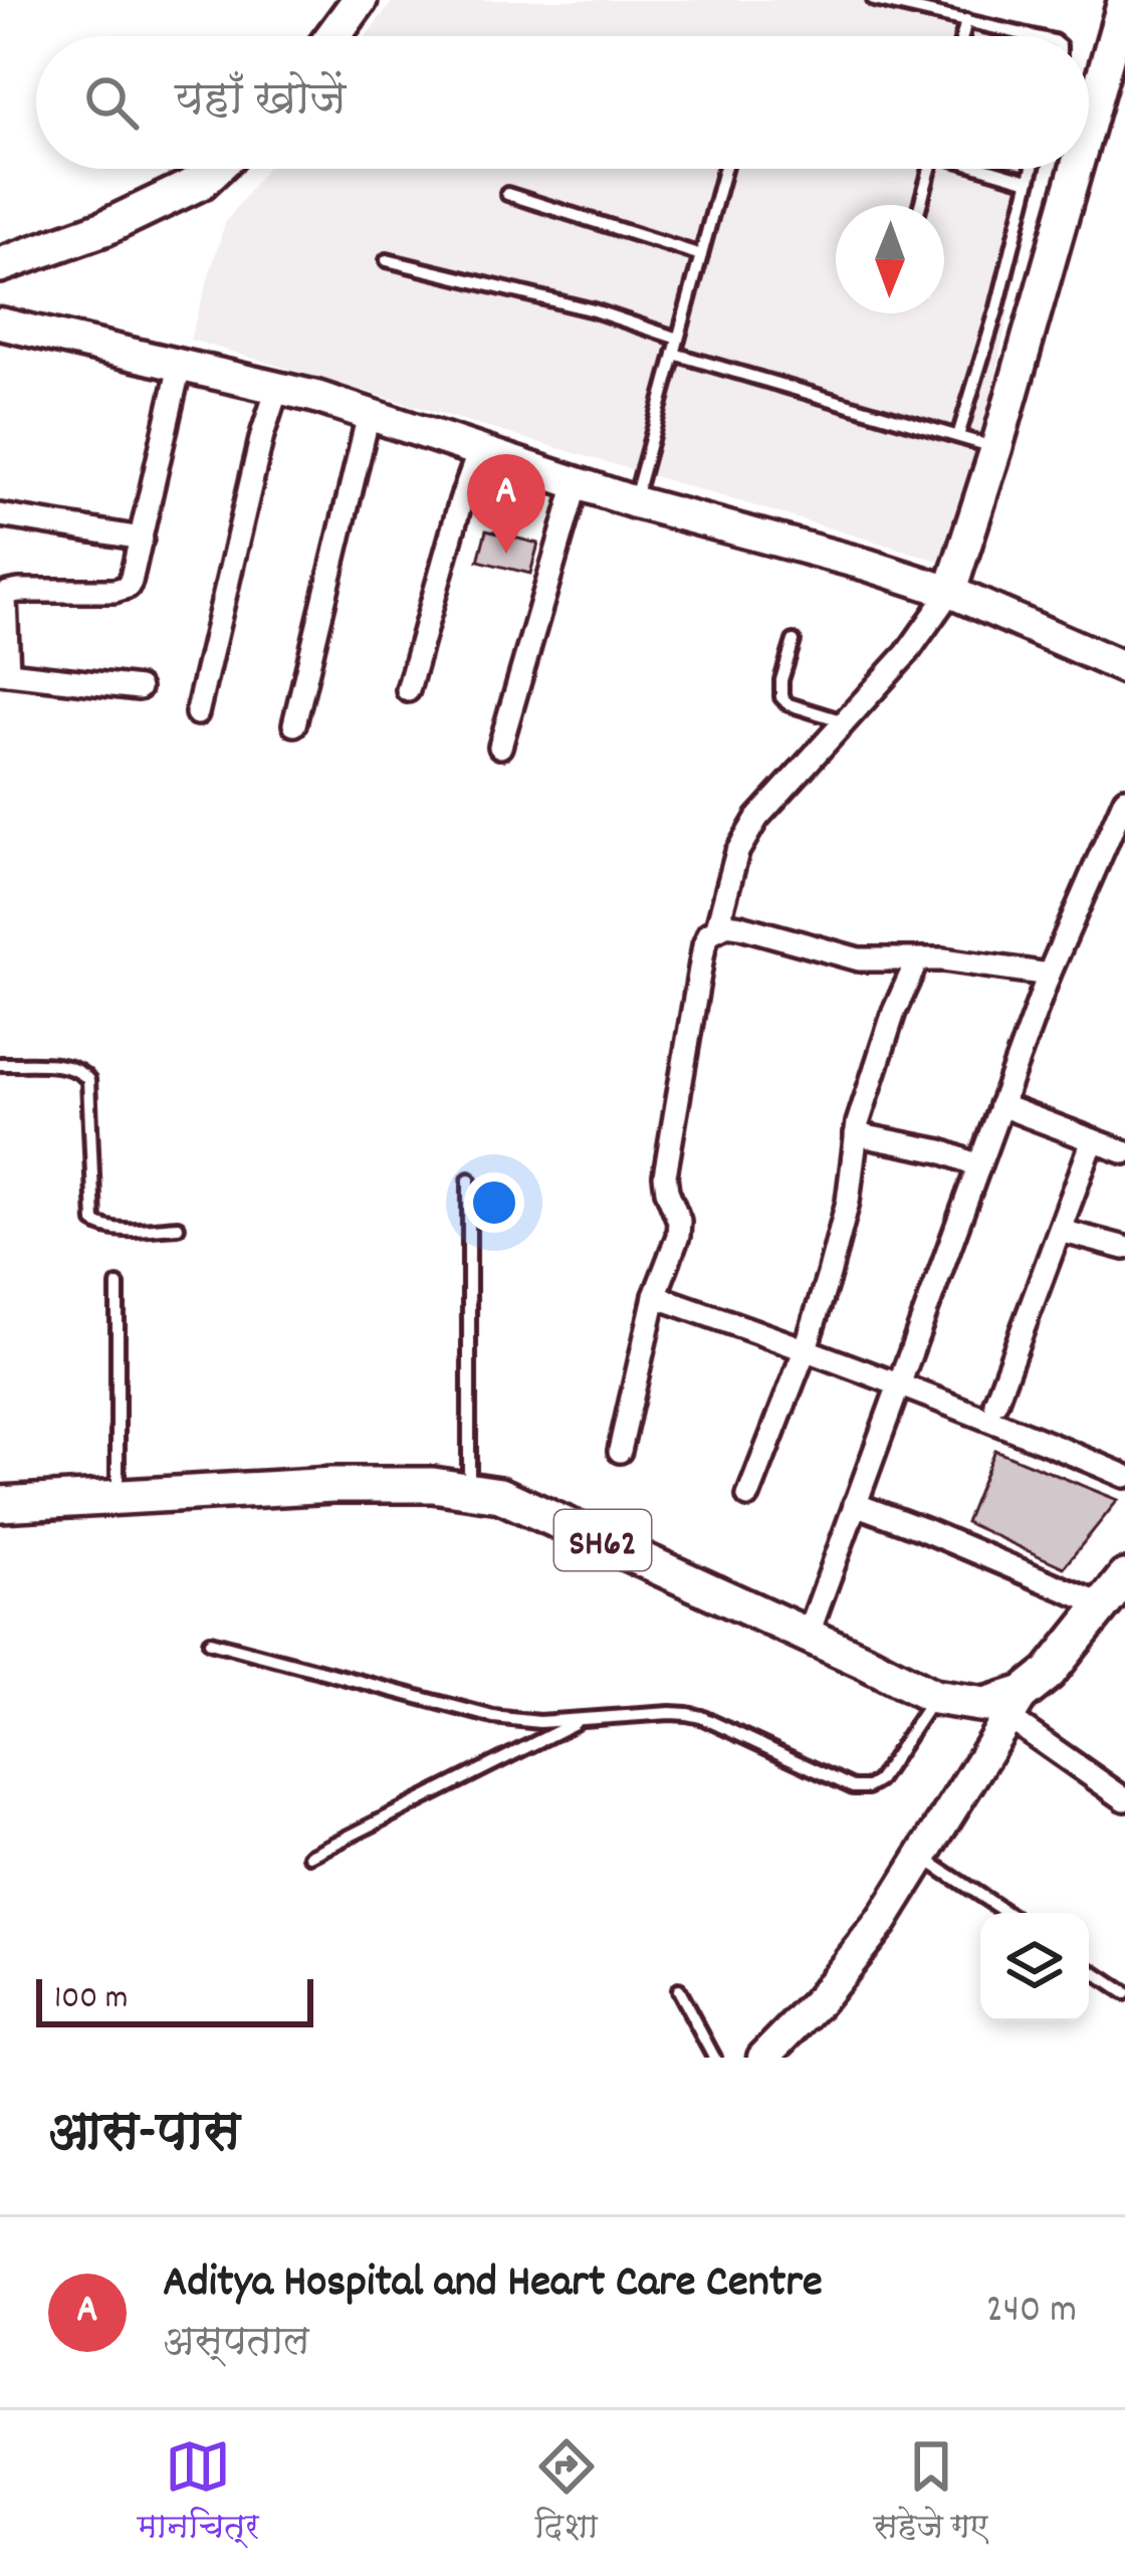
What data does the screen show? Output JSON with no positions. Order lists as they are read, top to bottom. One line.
{"streets":{"main road":["SH62"]},"scale_bar":"100 m","north":"bottom","page":{"search":"यहाँ खोजें","pins":"A","scale":"100 m","heading":"आस-पास","list":[{"mark":"A","name":"Aditya Hospital and Heart Care Centre","note":"अस्पताल","value":"240 m"}],"nav":["मानचित्र","दिशा","सहेजे गए"]}}
